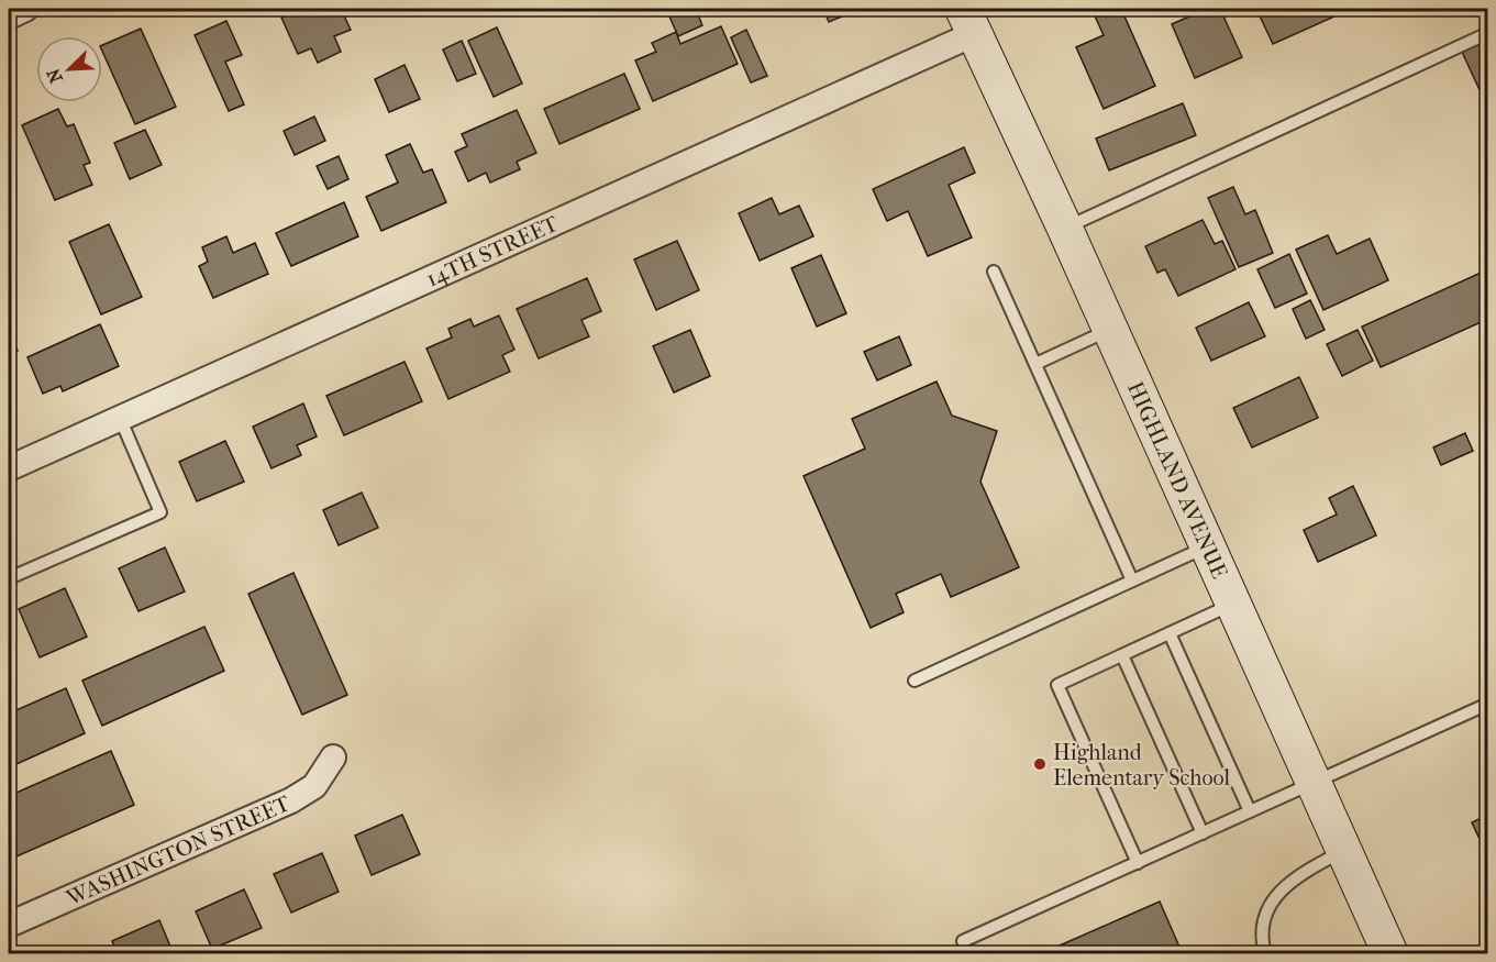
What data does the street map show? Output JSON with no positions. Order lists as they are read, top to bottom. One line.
{"streets":{"main road":["HIGHLAND AVENUE"],"street":["14TH STREET","WASHINGTON STREET"]},"crossings":[["14TH STREET","HIGHLAND AVENUE"]],"places":["Highland Elementary School"],"north":"bottom left"}
